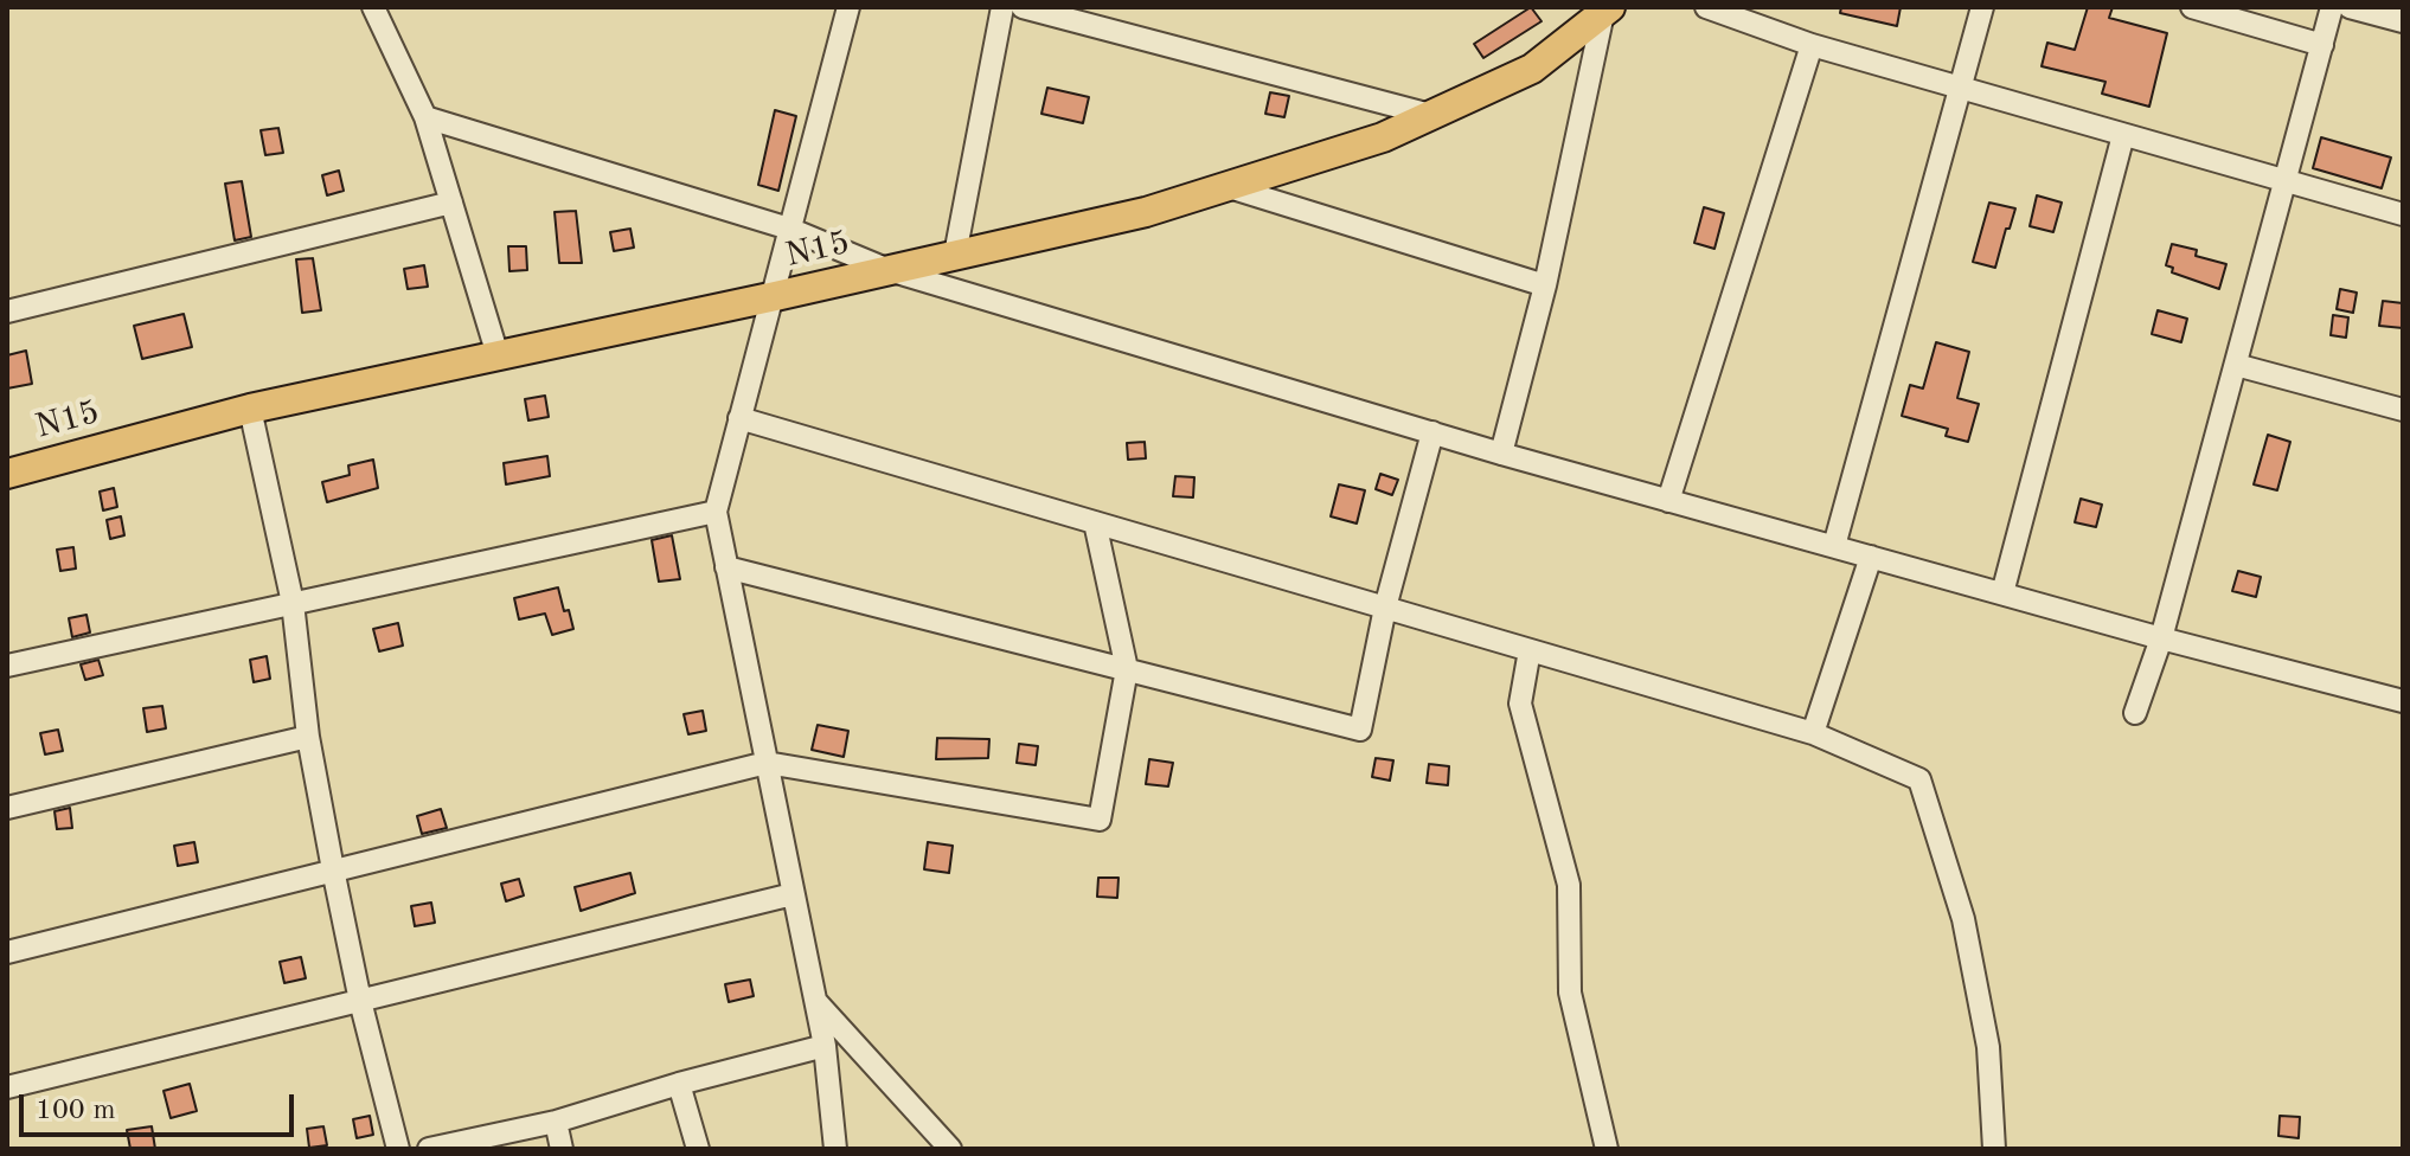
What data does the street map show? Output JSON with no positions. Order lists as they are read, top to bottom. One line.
{"streets":{"main road":["N15"]},"scale_bar":"100 m"}
